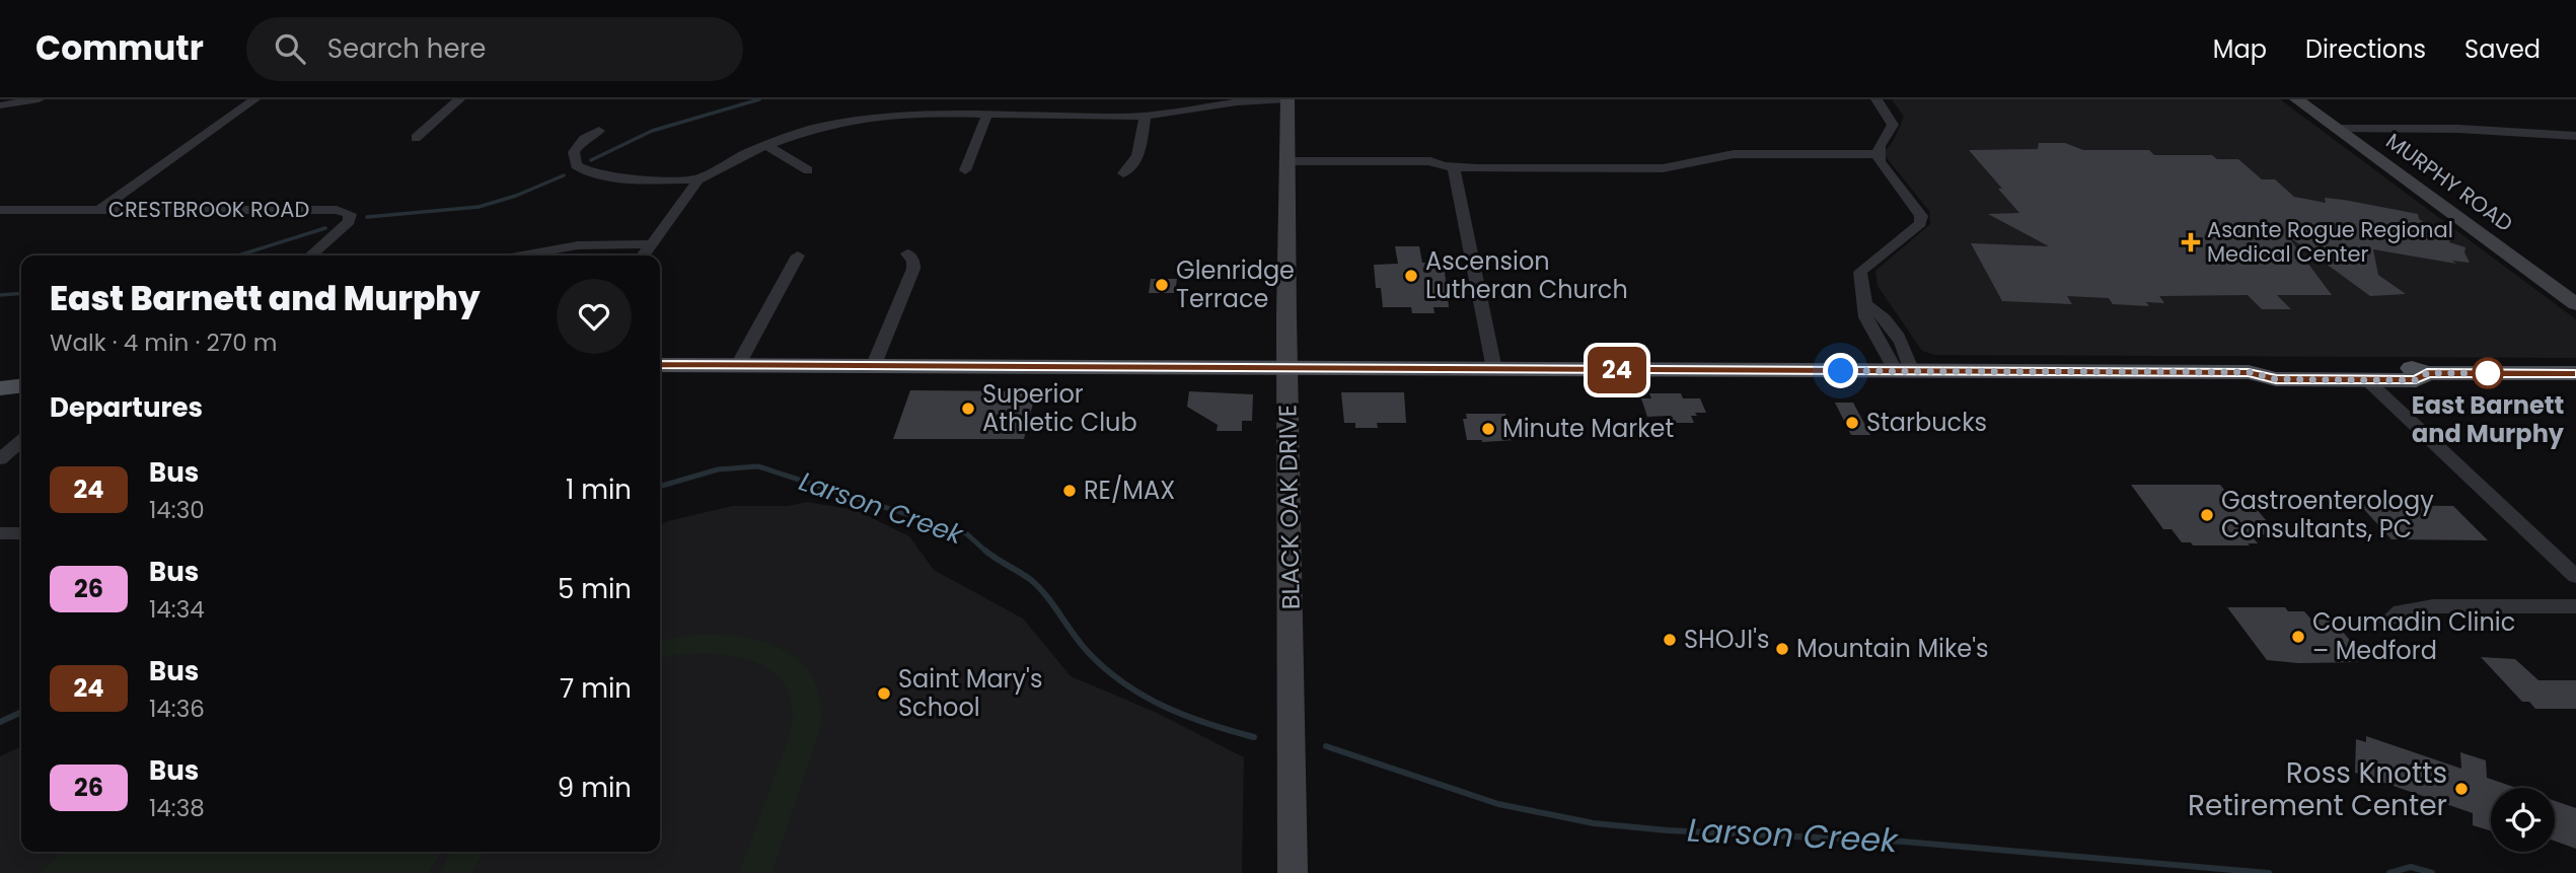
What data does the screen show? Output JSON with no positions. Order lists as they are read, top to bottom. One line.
{"streets":{"street":["MURPHY ROAD","CRESTBROOK ROAD","BLACK OAK DRIVE"]},"water":["Larson Creek"],"places":{"health":["Asante Rogue Regional Medical Center"],"other":["Ascension Lutheran Church","Glenridge Terrace","East Barnett and Murphy","Superior Athletic Club","Starbucks","Minute Market","RE/MAX","Gastroenterology Consultants, PC","Coumadin Clinic – Medford","SHOJI's","Mountain Mike's","Saint Mary's School","Ross Knotts Retirement Center"]},"lines":["bus line 24"],"page":{"header":"Commutr","search":"Search here","nav":["Map","Directions","Saved"],"on_map":"24","heading":[["East Barnett and Murphy","Walk · 4 min · 270 m"],"Departures"],"list":[{"mark":"24","name":"Bus","note":"14:30","value":"1 min"},{"mark":"26","name":"Bus","note":"14:34","value":"5 min"},{"mark":"24","name":"Bus","note":"14:36","value":"7 min"},{"mark":"26","name":"Bus","note":"14:38","value":"9 min"}]}}
